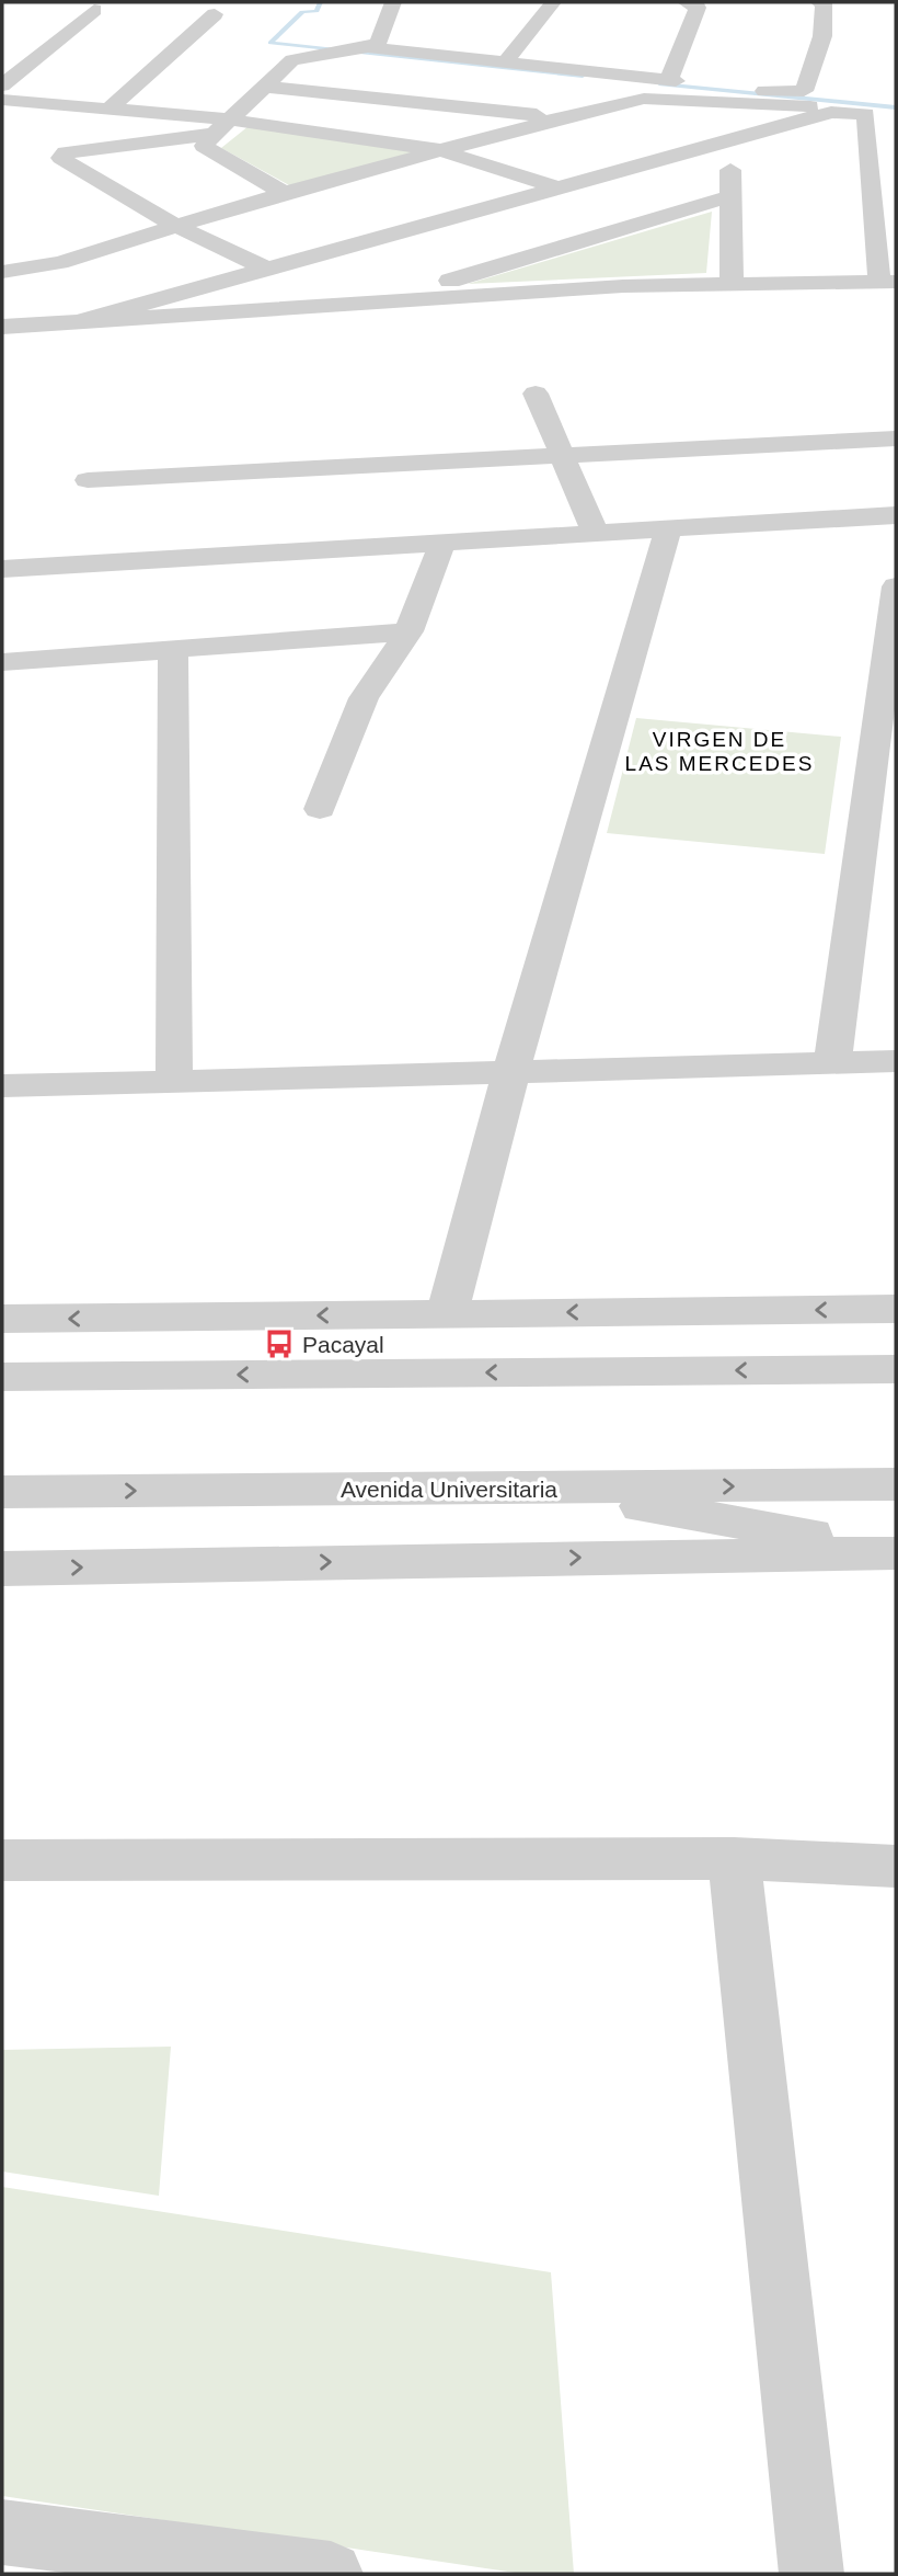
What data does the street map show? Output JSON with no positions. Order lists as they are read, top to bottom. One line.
{"streets":{"street":["Avenida Universitaria"]},"districts":["VIRGEN DE LAS MERCEDES"],"places":{"bus stop":["Pacayal"]}}
